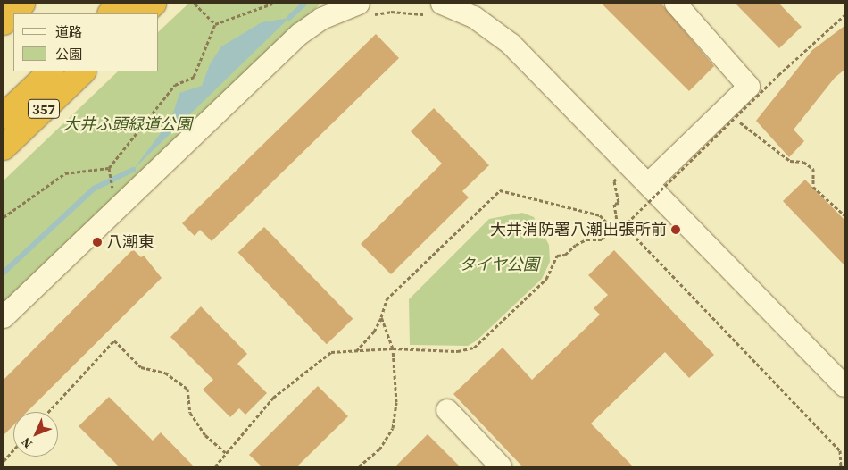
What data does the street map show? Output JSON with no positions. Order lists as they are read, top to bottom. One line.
{"streets":{"highway":["357"]},"parks":["大井ふ頭緑道公園","タイヤ公園"],"places":["大井消防署八潮出張所前","八潮東"],"legend":["道路","公園"],"north":"bottom left"}
